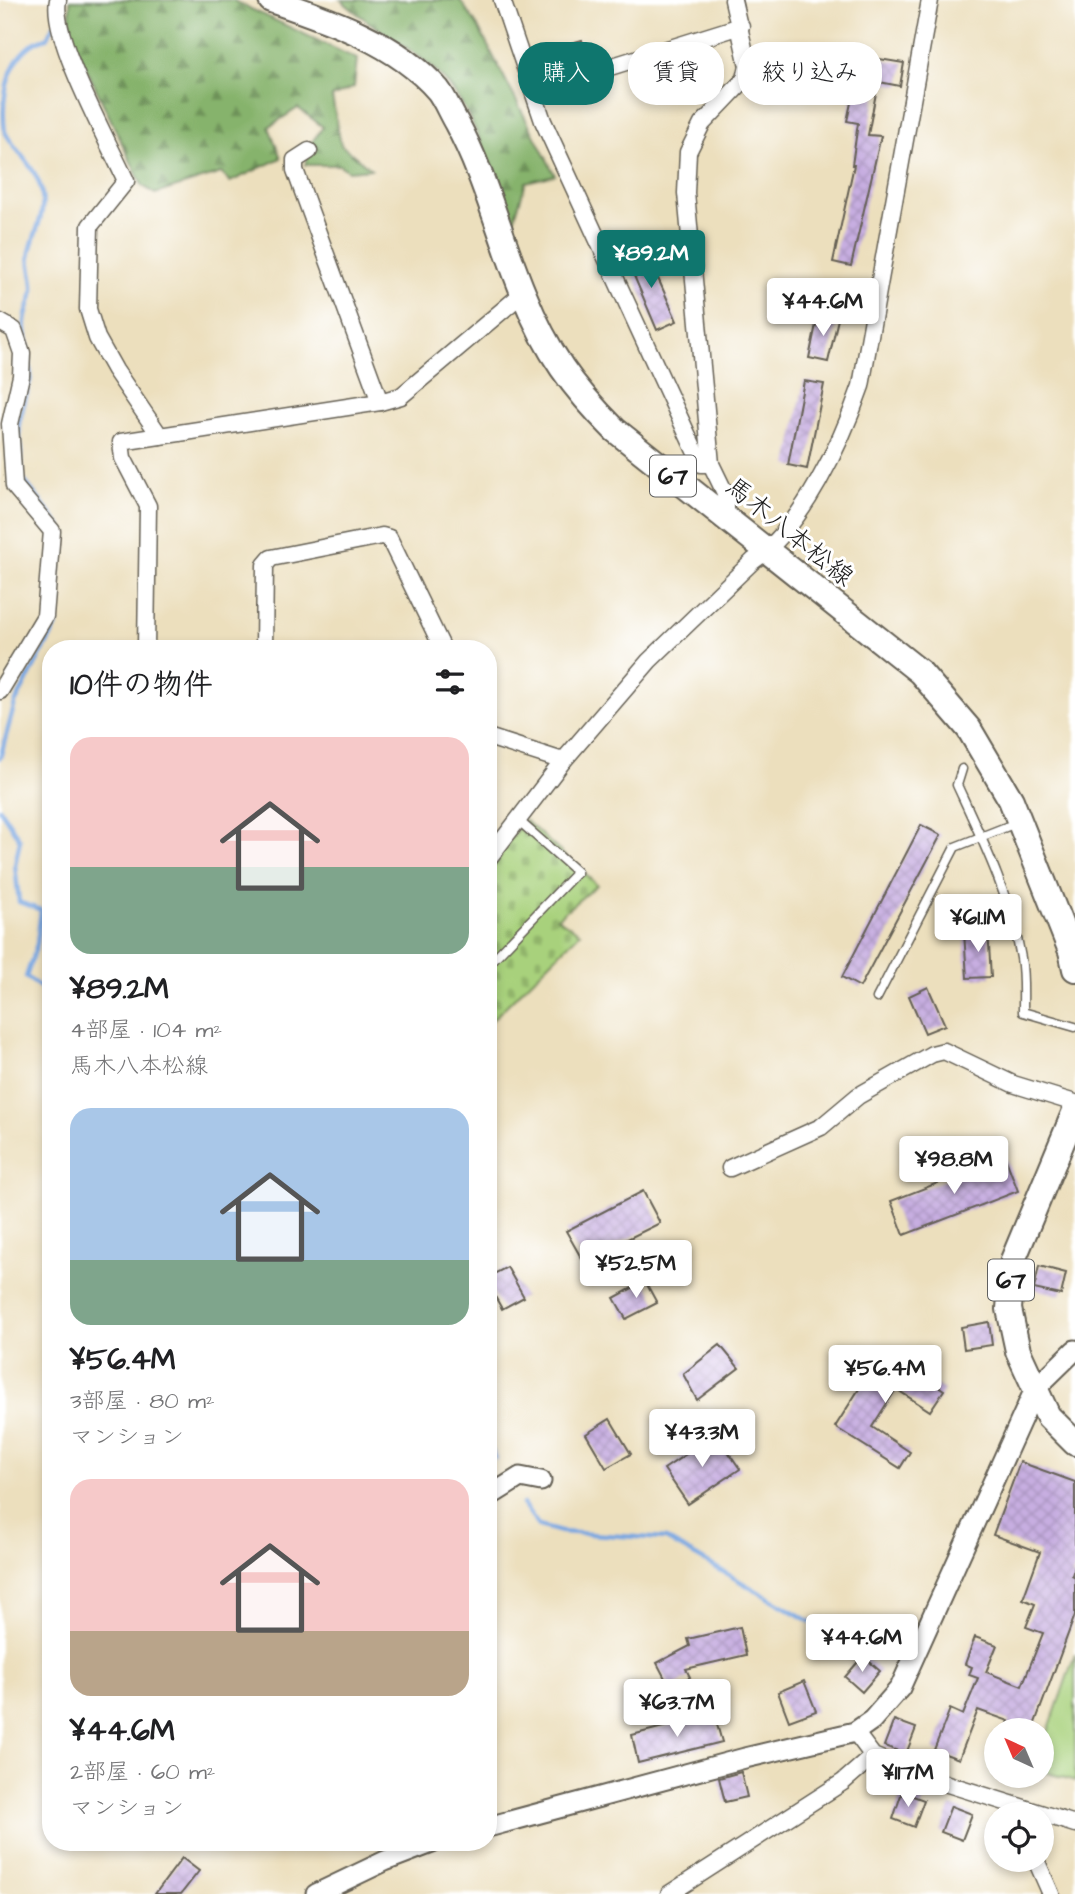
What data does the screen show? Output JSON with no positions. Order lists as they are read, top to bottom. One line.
{"streets":{"main road":["67","馬木八本松線"]},"north":"top left","page":{"chip":["購入","賃貸","絞り込み"],"price":["¥89.2M","¥44.6M","¥61.1M","¥98.8M","¥52.5M","¥56.4M","¥43.3M","¥44.6M","¥63.7M","¥117M"],"heading":"10件の物件","list":[{"name":"¥89.2M","note":"4部屋 · 104 m² · 馬木八本松線"},{"name":"¥56.4M","note":"3部屋 · 80 m² · マンション"},{"name":"¥44.6M","note":"2部屋 · 60 m² · マンション"}]}}
